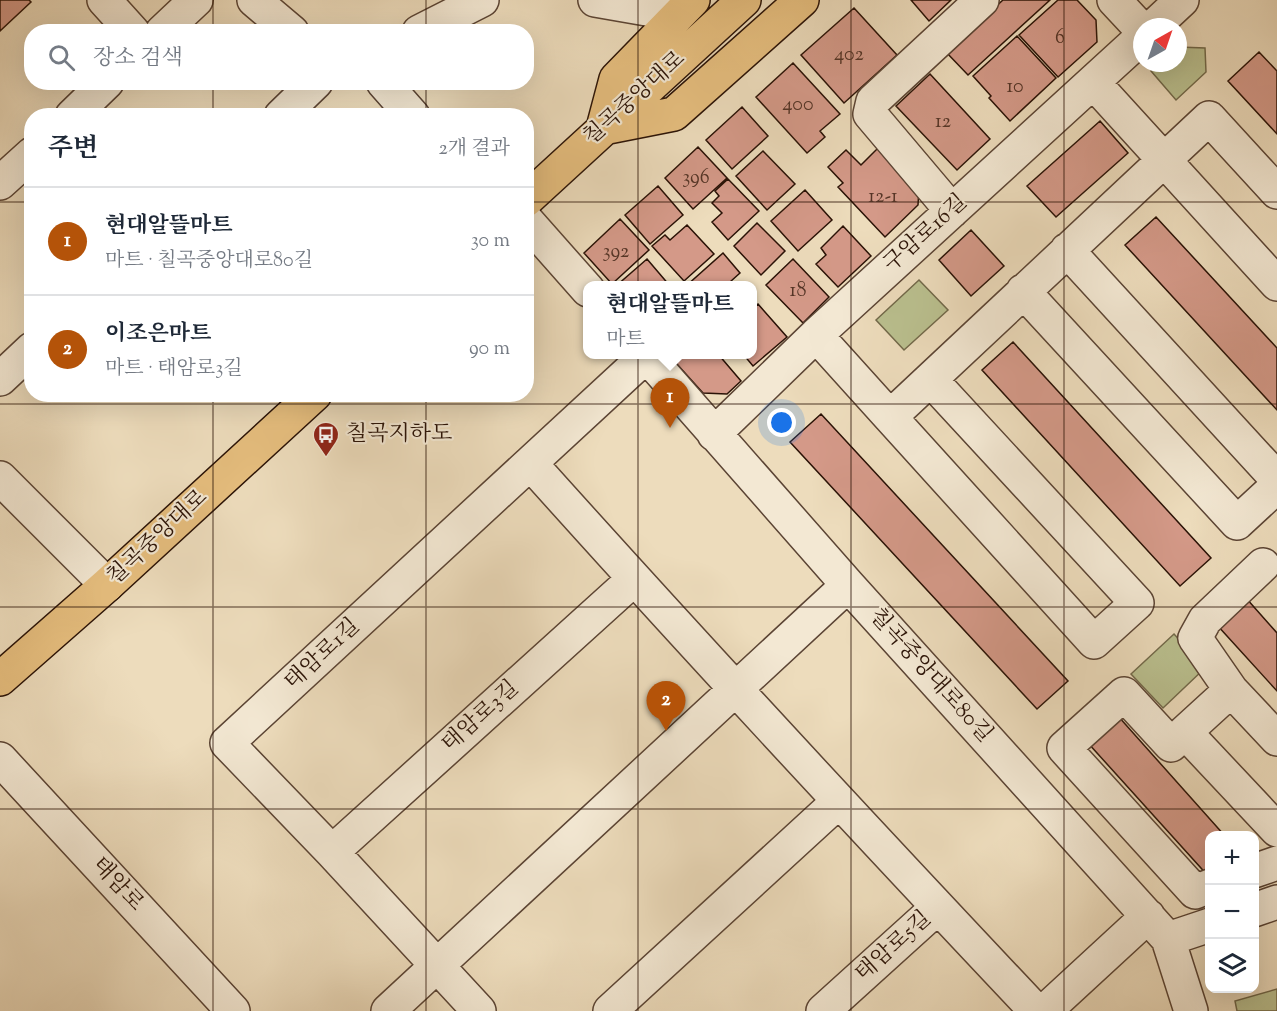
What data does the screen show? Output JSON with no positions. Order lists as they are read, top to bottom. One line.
{"streets":{"main road":["칠곡중앙대로"],"street":["구암로16길","태암로1길","칠곡중앙대로80길","태암로3길","태암로","태암로5길"]},"crossings":[["구암로16길","칠곡중앙대로80길"],["태암로1길","태암로3길"]],"places":{"bus stop":["칠곡지하도"]},"house_numbers":["6","402","10","400","12","396","12-1","392","18"],"north":"top right","page":{"search":"장소 검색","heading":["주변","2개 결과"],"list":[{"mark":"1","name":"현대알뜰마트","note":"마트 · 칠곡중앙대로80길","value":"30 m"},{"mark":"2","name":"이조은마트","note":"마트 · 태암로3길","value":"90 m"}],"popup":["현대알뜰마트","마트"],"pins":["1","2"],"map_buttons":["+","−"]}}
